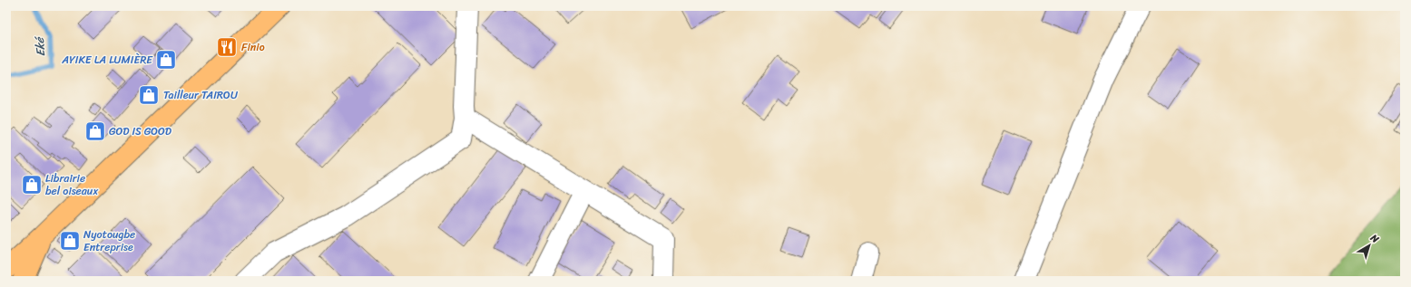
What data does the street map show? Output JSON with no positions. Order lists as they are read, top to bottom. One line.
{"water":["Eké"],"places":{"restaurant":["Finio"],"shop":["AYIKE LA LUMIÈRE","Tailleur TAIROU","GOD IS GOOD","Librairie bel oiseaux","Nyotougbe Entreprise"]},"north":"top right"}
